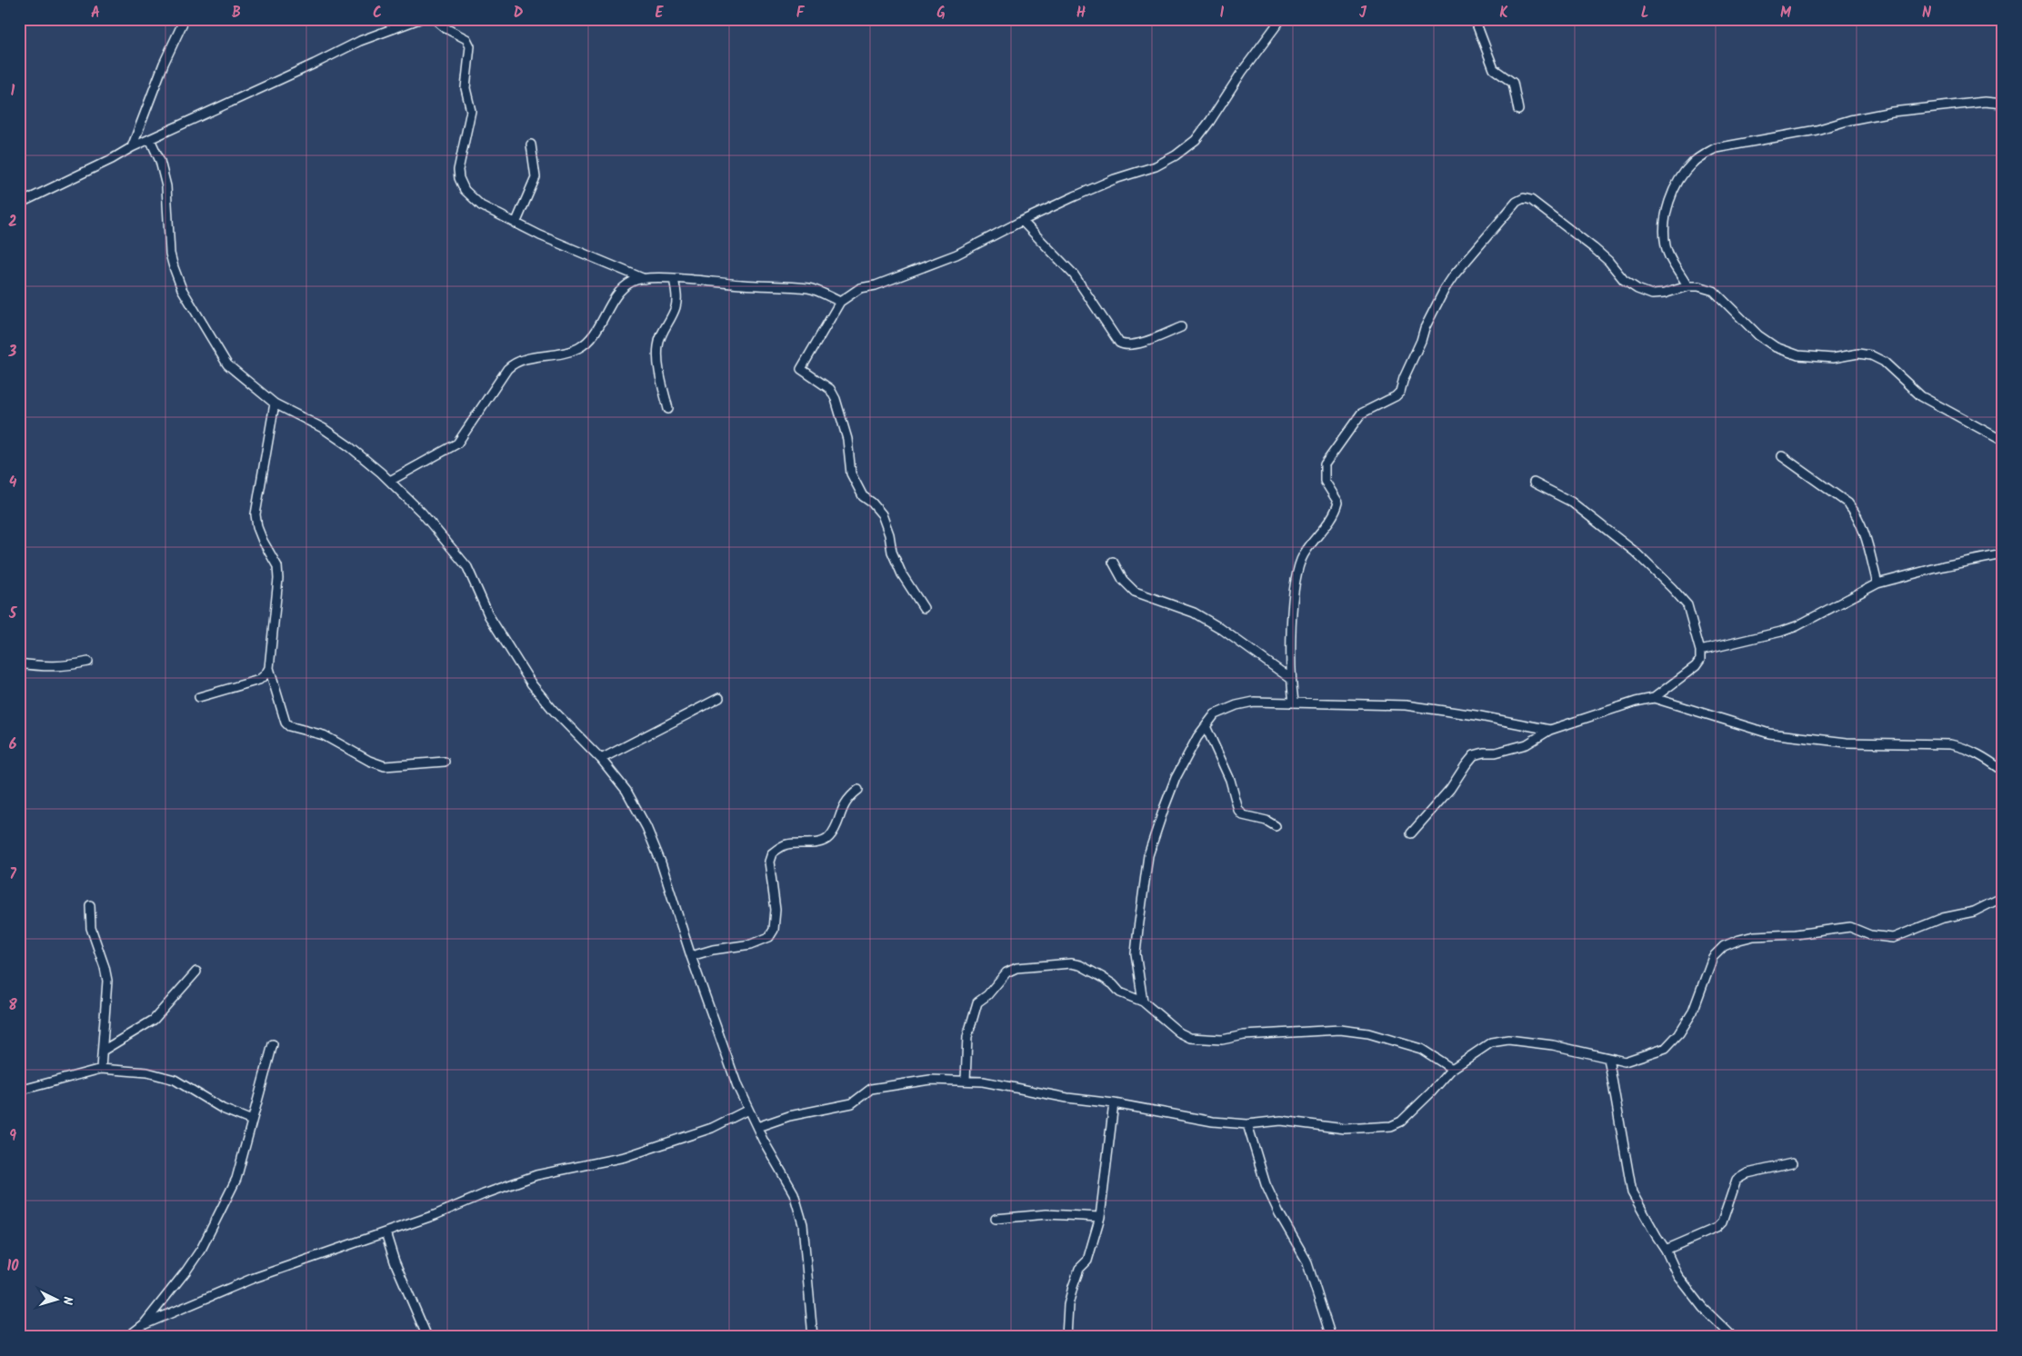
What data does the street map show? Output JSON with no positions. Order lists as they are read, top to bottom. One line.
{"north":"right","grid":{"columns":["A","B","C","D","E","F","G","H","I","J","K","L","M","N"],"rows":["1","2","3","4","5","6","7","8","9","10"]}}
